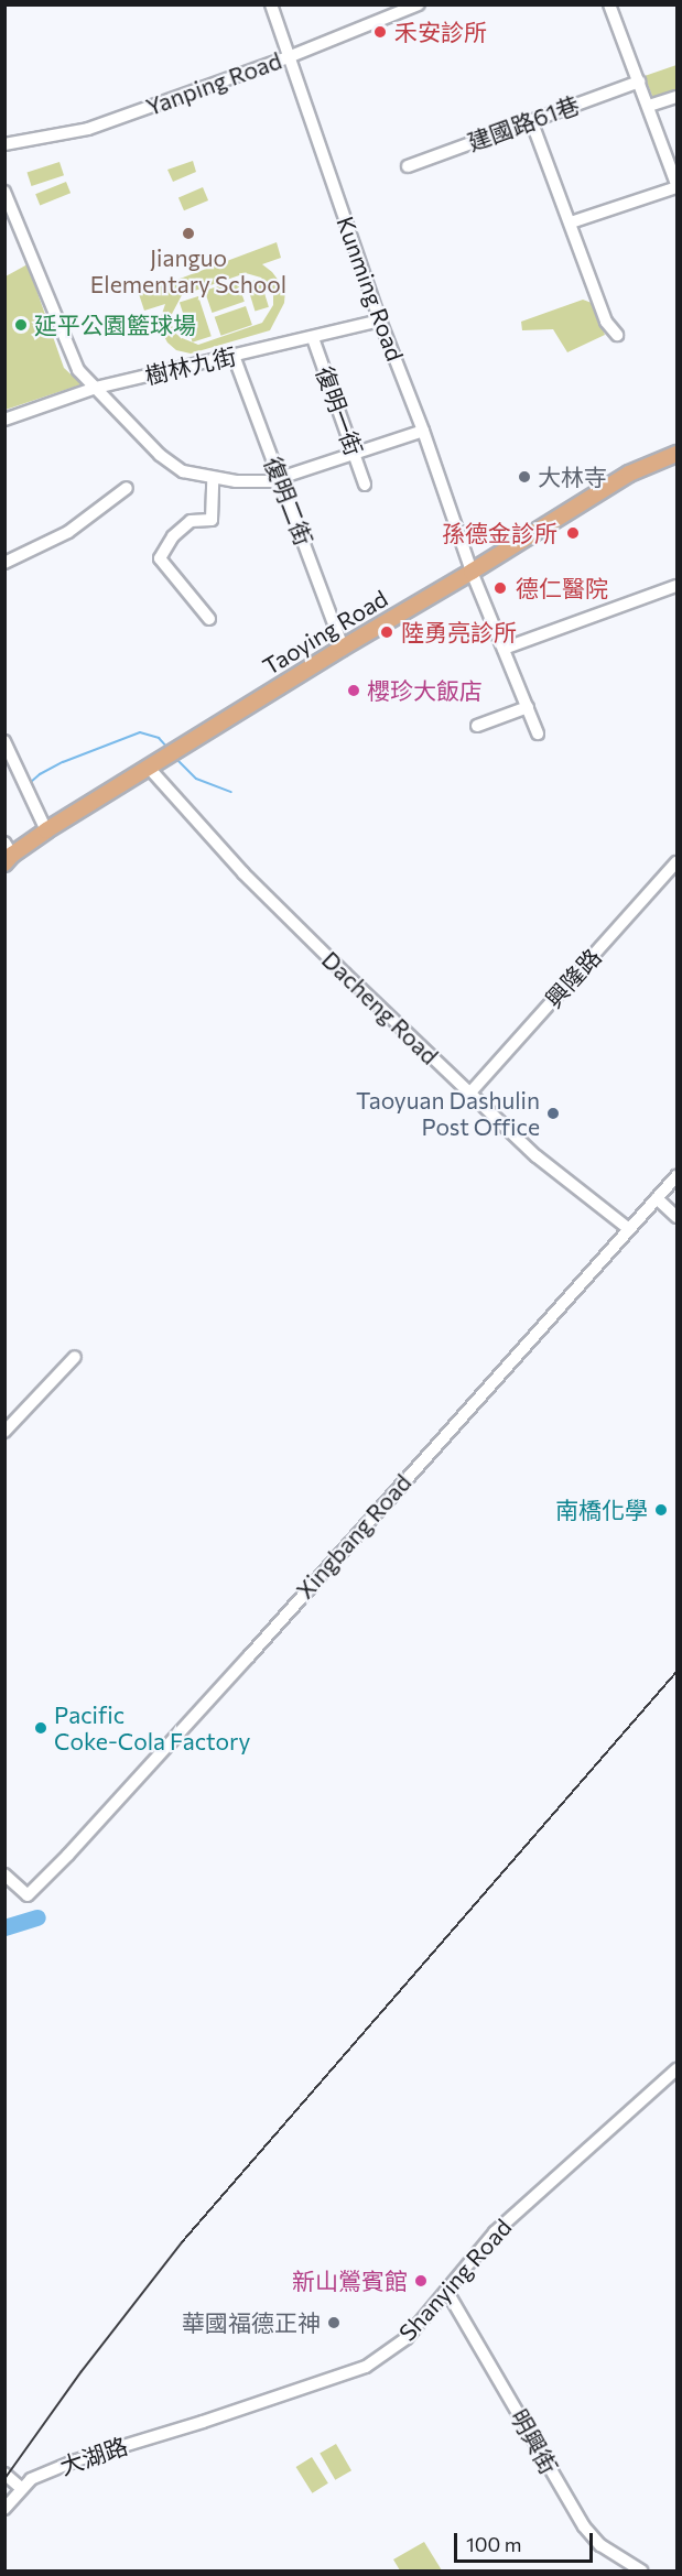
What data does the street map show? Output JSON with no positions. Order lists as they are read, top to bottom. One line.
{"streets":{"main road":["Taoying Road"],"street":["Yanping Road","建國路61巷","Kunming Road","樹林九街","復明一街","復明二街","興隆路","Dacheng Road","Xingbang Road","Shanying Road","明興街","大湖路"]},"crossings":[["Yanping Road","Kunming Road"],["Kunming Road","樹林九街"],["Kunming Road","Taoying Road"],["樹林九街","復明一街"],["樹林九街","復明二街"],["復明二街","Taoying Road"],["Taoying Road","Dacheng Road"],["興隆路","Dacheng Road"],["Dacheng Road","Xingbang Road"],["Shanying Road","明興街"],["Shanying Road","大湖路"]],"places":["禾安診所","Jianguo Elementary School","延平公園籃球場","大林寺","孫德金診所","德仁醫院","陸勇亮診所","櫻珍大飯店","Taoyuan Dashulin Post Office","南橋化學","Pacific Coke-Cola Factory","新山鶯賓館","華國福德正神"],"scale_bar":"100 m"}
